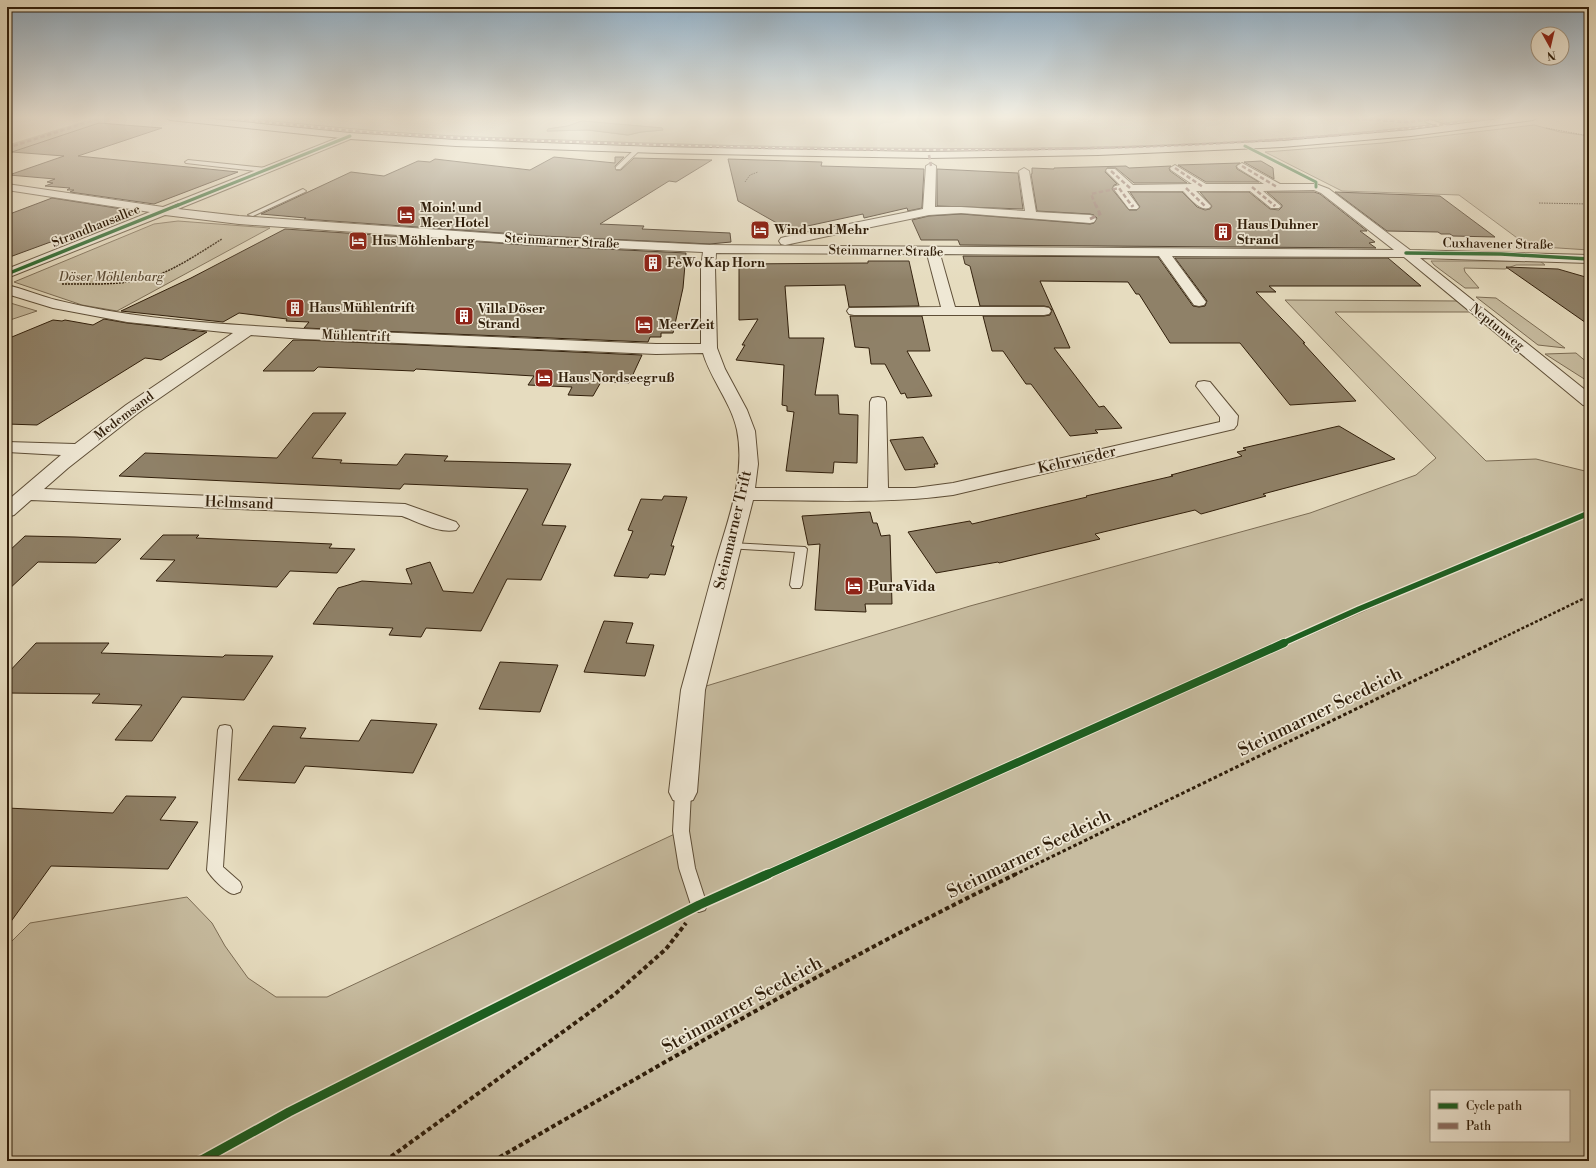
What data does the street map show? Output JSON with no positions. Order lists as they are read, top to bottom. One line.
{"streets":{"street":["Strandhausallee","Steinmarner Straße","Cuxhavener Straße","Neptunweg","Mühlentrift","Medemsand","Kehrwieder","Helmsand","Steinmarner Trift"],"path":["Steinmarner Seedeich"]},"crossings":[["Strandhausallee","Steinmarner Straße"],["Steinmarner Straße","Cuxhavener Straße"],["Steinmarner Straße","Steinmarner Trift"],["Cuxhavener Straße","Neptunweg"],["Mühlentrift","Medemsand"],["Mühlentrift","Steinmarner Trift"],["Medemsand","Helmsand"],["Kehrwieder","Steinmarner Trift"]],"parks":["Döser Möhlenbarg"],"places":{"hotel":["Moin! und Meer Hotel","Wind und Mehr","Hus Möhlenbarg","MeerZeit","Haus Nordseegruß","PuraVida"],"building":["Haus Duhner Strand","FeWo Kap Horn","Haus Mühlentrift","Villa Döser Strand"]},"legend":["Cycle path","Path"],"north":"bottom"}
